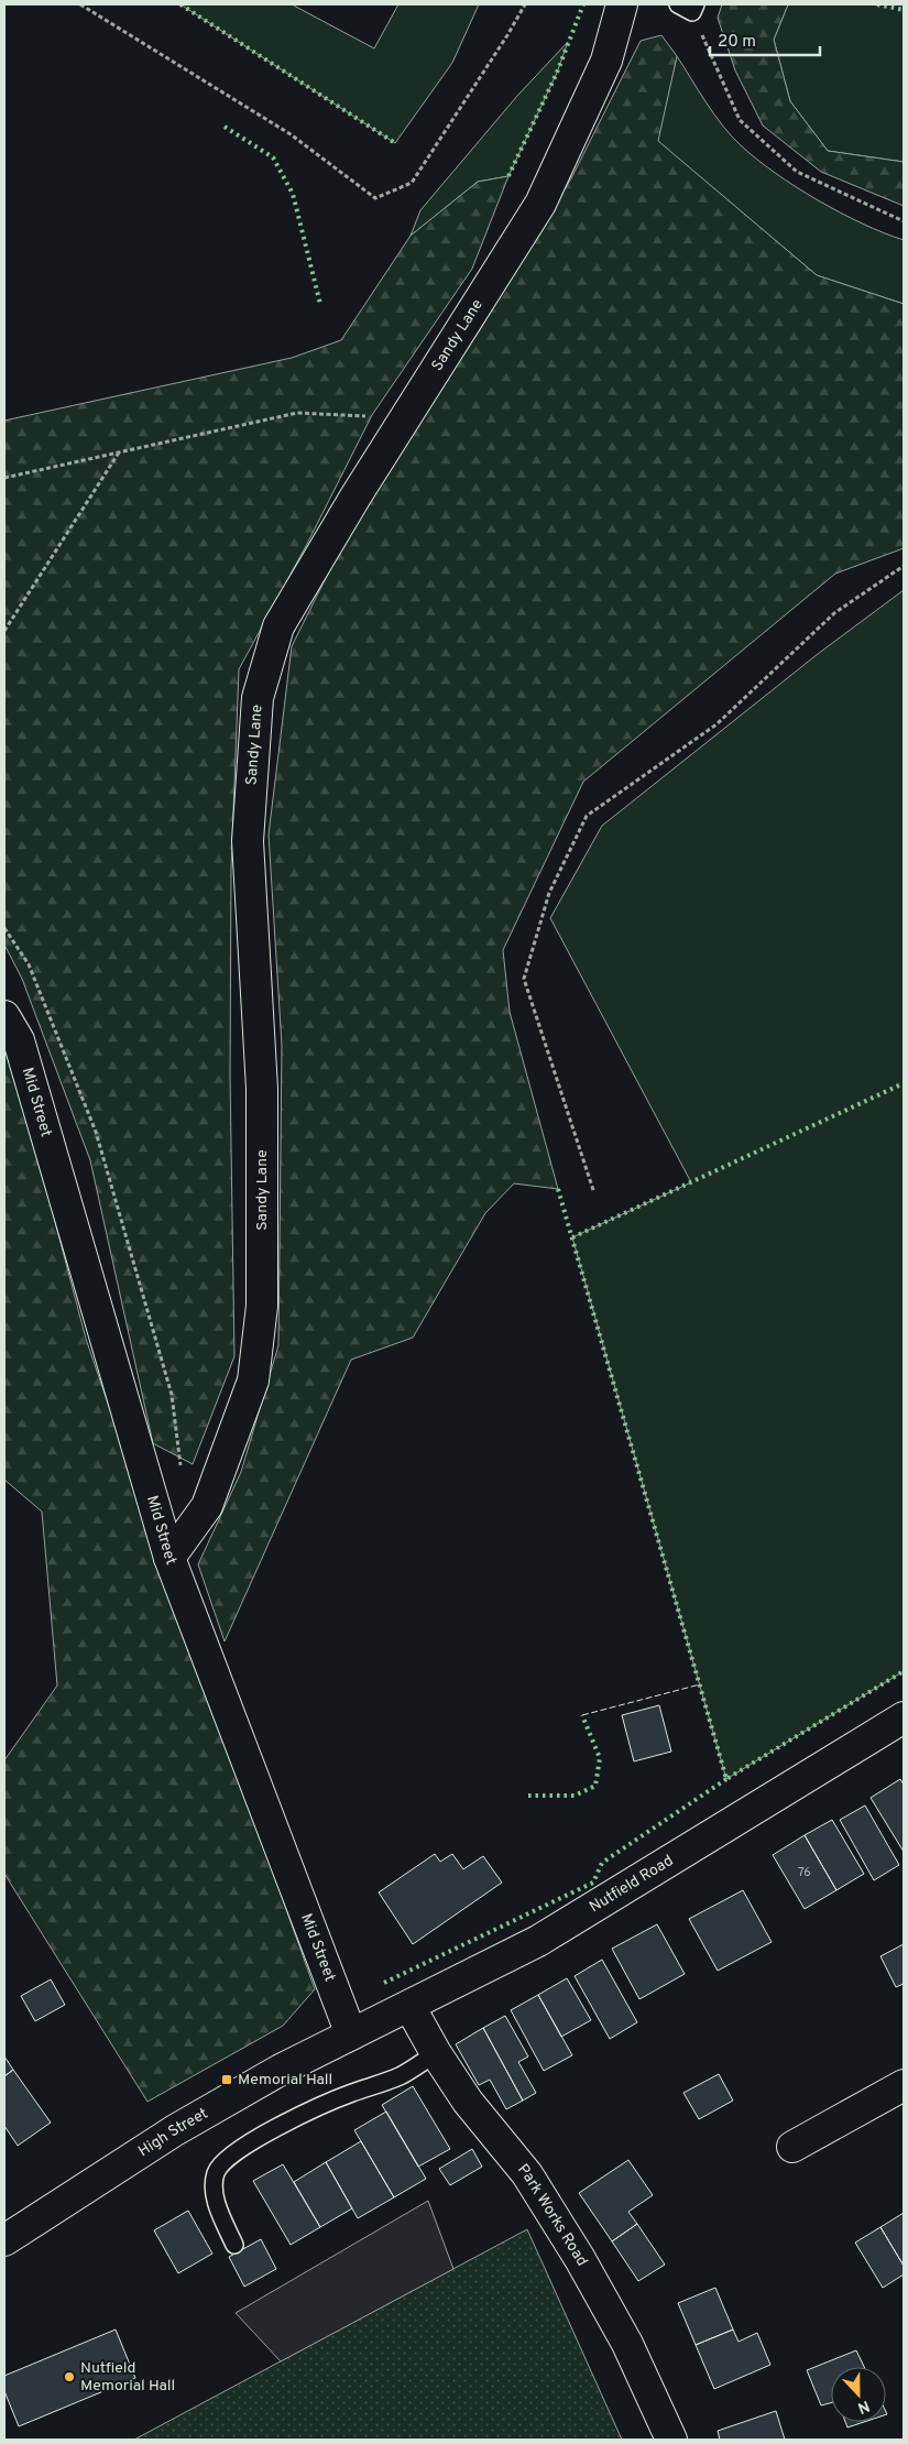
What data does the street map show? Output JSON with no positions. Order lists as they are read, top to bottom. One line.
{"streets":{"street":["Sandy Lane","Mid Street","Nutfield Road","High Street","Park Works Road"]},"crossings":[["Sandy Lane","Mid Street"],["Mid Street","Nutfield Road"],["Mid Street","High Street"],["Nutfield Road","High Street"],["Nutfield Road","Park Works Road"]],"places":{"transit":["Memorial Hall"],"other":["Nutfield Memorial Hall"]},"house_numbers":["76"],"scale_bar":"20 m","north":"bottom"}
